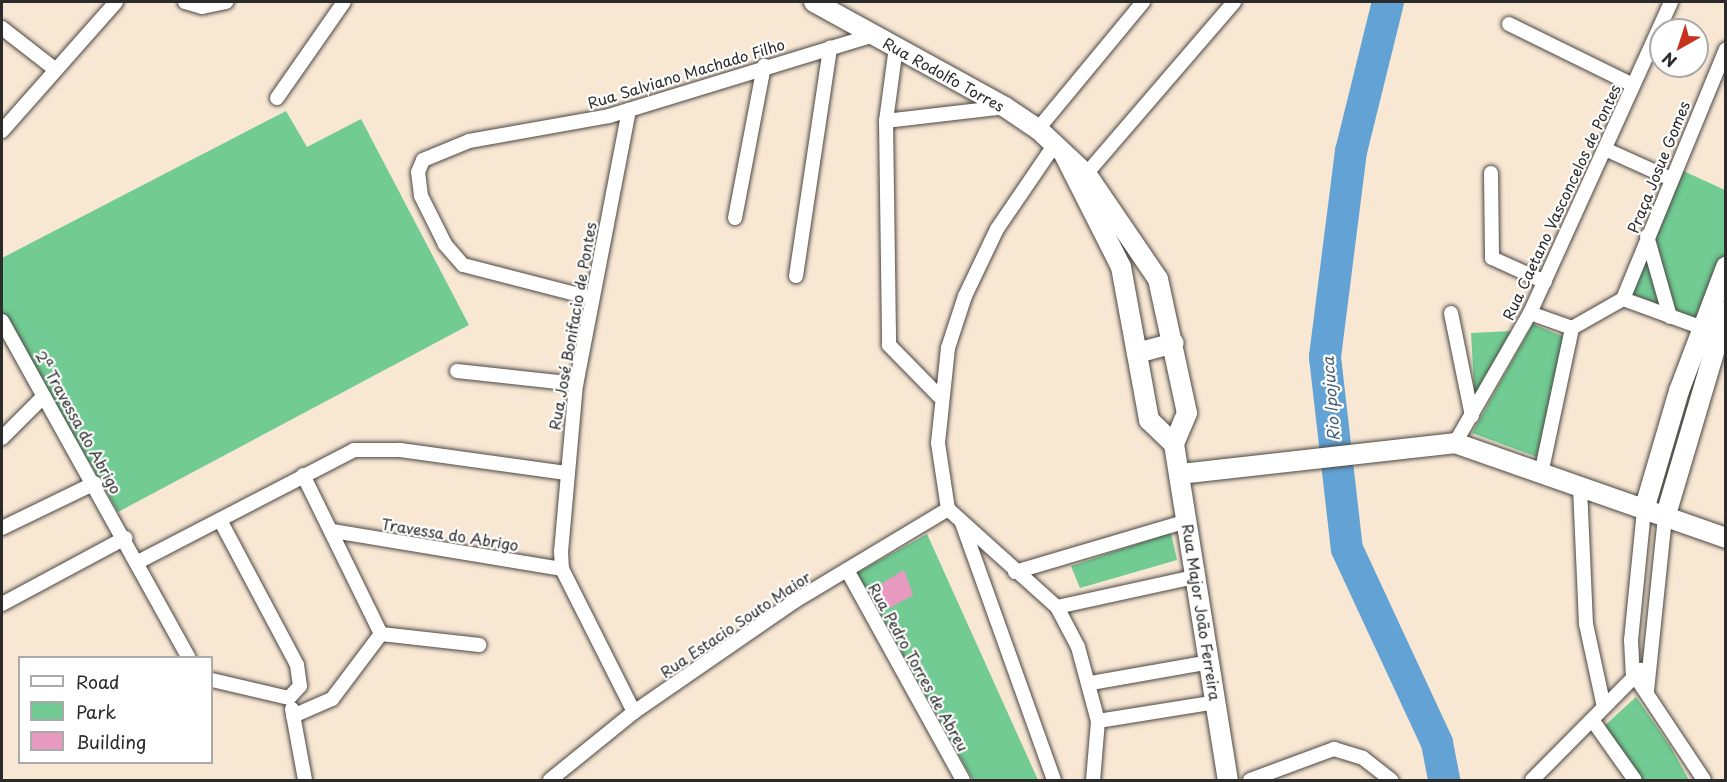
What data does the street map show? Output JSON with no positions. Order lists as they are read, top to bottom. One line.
{"streets":{"main road":["Rua Rodolfo Torres","Rua Major João Ferreira"],"street":["Rua Salviano Machado Filho","Praça Josue Gomes","Rua Caetano Vasconcelos de Pontes","Rua José Bonifacio de Pontes","2ª Travessa do Abrigo","Travessa do Abrigo","Rua Estacio Souto Maior","Rua Pedro Torres de Abreu"]},"crossings":[["Rua Salviano Machado Filho","Rua Rodolfo Torres"],["Rua Salviano Machado Filho","Rua José Bonifacio de Pontes"],["Rua José Bonifacio de Pontes","Travessa do Abrigo"],["Rua José Bonifacio de Pontes","Rua Estacio Souto Maior"],["Rua Estacio Souto Maior","Rua Pedro Torres de Abreu"]],"water":["Rio Ipojuca"],"legend":["Road","Park","Building"],"north":"bottom left"}
